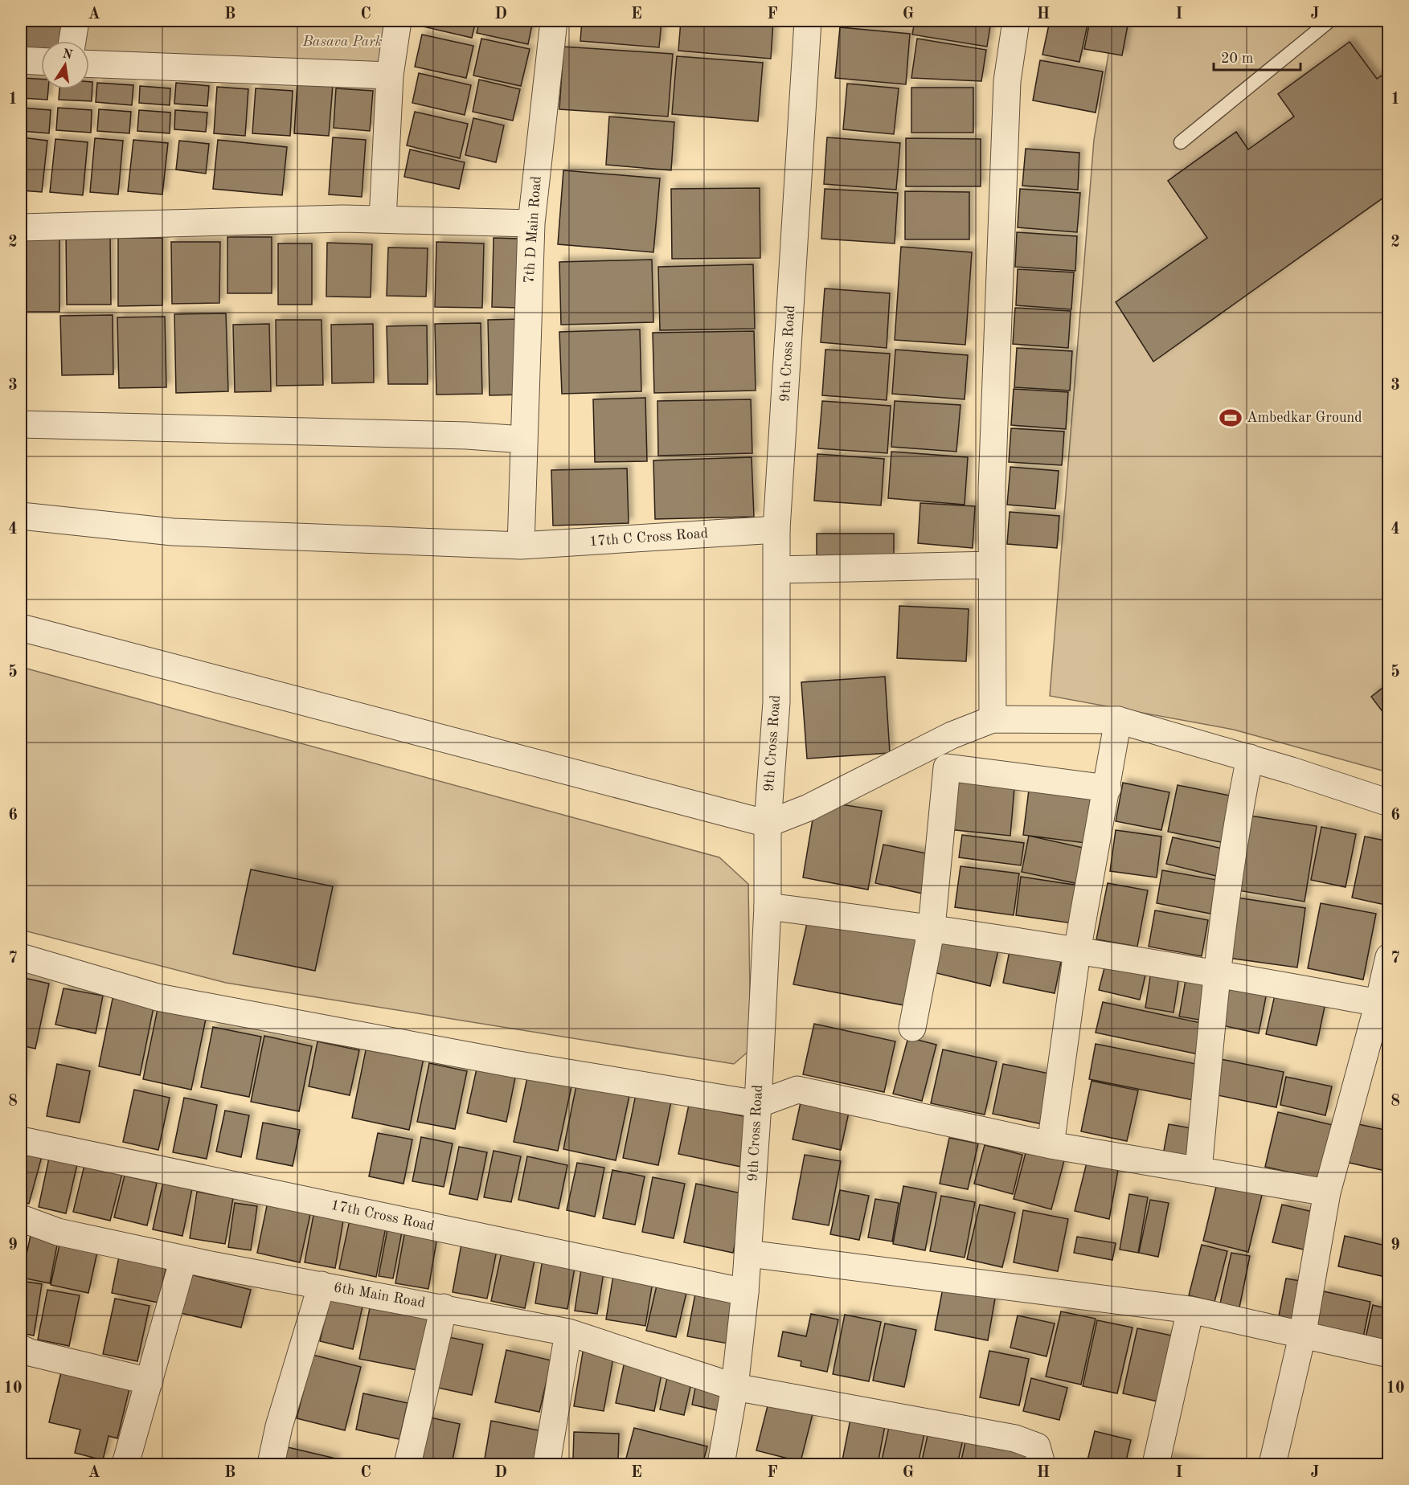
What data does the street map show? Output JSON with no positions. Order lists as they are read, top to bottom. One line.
{"streets":{"street":["7th D Main Road","9th Cross Road","17th C Cross Road","17th Cross Road","6th Main Road"]},"crossings":[["7th D Main Road","17th C Cross Road"],["9th Cross Road","17th C Cross Road"],["9th Cross Road","17th Cross Road"],["9th Cross Road","6th Main Road"]],"parks":["Basava Park"],"places":{"sports":["Ambedkar Ground"]},"scale_bar":"20 m","north":"top","grid":{"columns":["A","B","C","D","E","F","G","H","I","J"],"rows":["1","2","3","4","5","6","7","8","9","10"]}}
